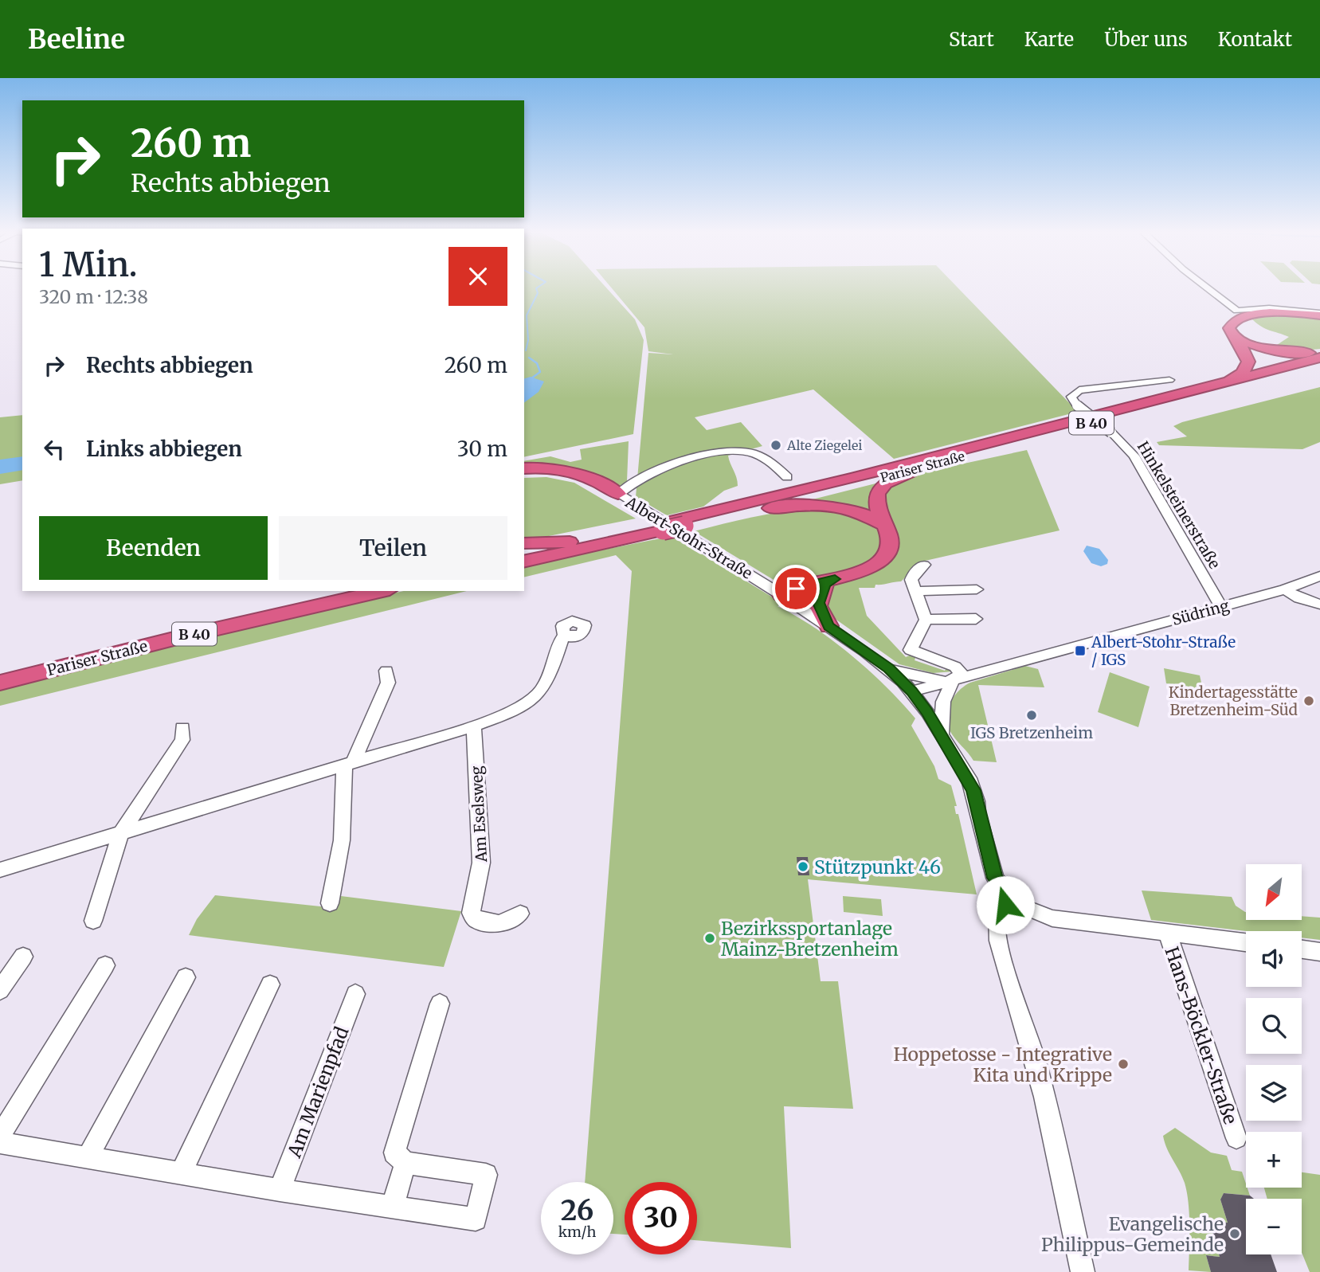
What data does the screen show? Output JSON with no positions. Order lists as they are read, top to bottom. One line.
{"streets":{"highway":["B 40","Pariser Straße"],"street":["Hinkelsteinerstraße","Albert-Stohr-Straße","Südring","Am Eselsweg","Hans-Böckler-Straße","Am Marienpfad"]},"crossings":[["B 40","Pariser Straße"],["B 40","Albert-Stohr-Straße"],["Hinkelsteinerstraße","Südring"],["Albert-Stohr-Straße","Südring"],["Albert-Stohr-Straße","Hans-Böckler-Straße"]],"places":{"other":["Alte Ziegelei","Kindertagesstätte Bretzenheim-Süd","IGS Bretzenheim","Stützpunkt 46","Bezirkssportanlage Mainz-Bretzenheim","Hoppetosse - Integrative Kita und Krippe","Evangelische Philippus-Gemeinde"],"transit":["Albert-Stohr-Straße / IGS"]},"north":"bottom left","page":{"header":"Beeline","nav":["Start","Karte","Über uns","Kontakt"],"turn":["260 m","Rechts abbiegen"],"heading":["1 Min.","320 m · 12:38"],"list":[{"name":"Rechts abbiegen","value":"260 m"},{"name":"Links abbiegen","value":"30 m"}],"buttons":["Beenden","Teilen"],"map_buttons":["+","−"],"speed":"26 km/h","limit":"30"}}
